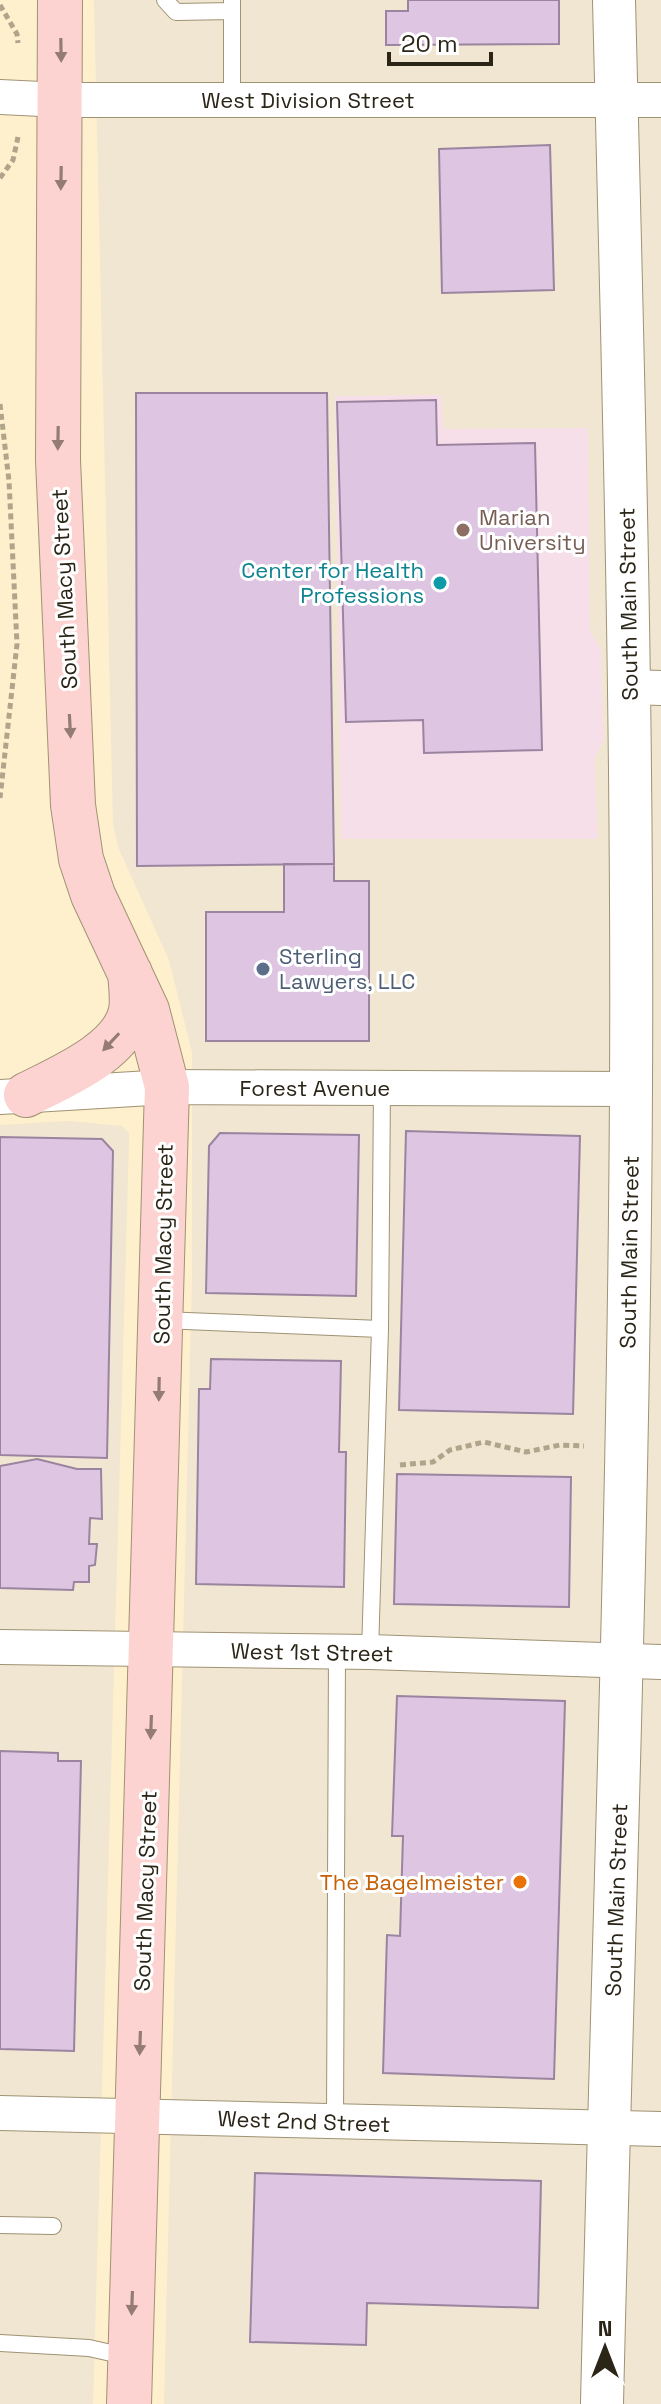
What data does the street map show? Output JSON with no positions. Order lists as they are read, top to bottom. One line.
{"streets":{"main road":["South Macy Street"],"street":["West Division Street","South Main Street","Forest Avenue","West 1st Street","West 2nd Street"]},"crossings":[["West Division Street","South Macy Street"],["West Division Street","South Main Street"],["South Macy Street","Forest Avenue"],["South Macy Street","West 1st Street"],["South Macy Street","West 2nd Street"],["South Main Street","Forest Avenue"],["South Main Street","West 1st Street"],["South Main Street","West 2nd Street"]],"one_way":["South Macy Street"],"places":["Marian University","Center for Health Professions","Sterling Lawyers, LLC","The Bagelmeister"],"scale_bar":"20 m","north":"top"}
